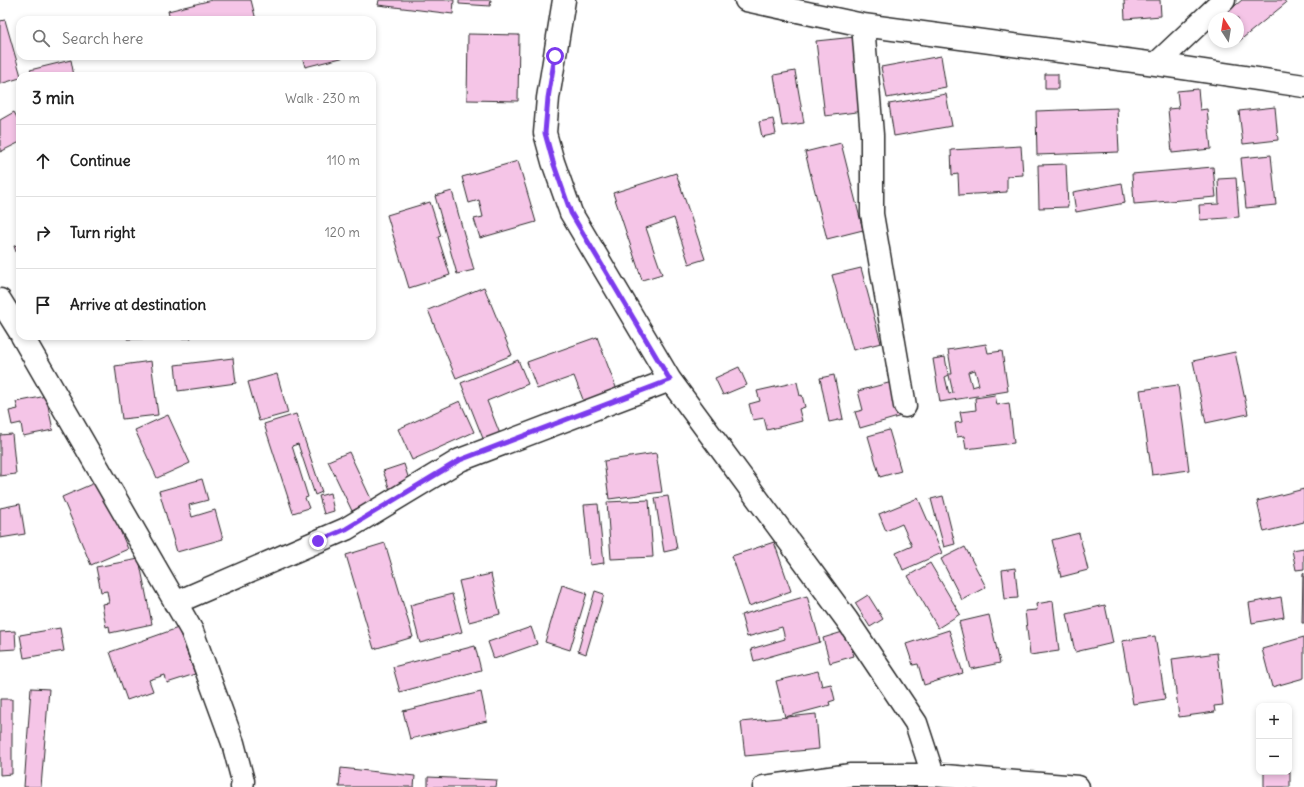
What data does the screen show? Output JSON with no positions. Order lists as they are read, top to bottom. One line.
{"north":"top","page":{"search":"Search here","heading":["3 min","Walk · 230 m"],"list":[["Continue","110 m"],["Turn right","120 m"],"Arrive at destination"],"map_buttons":["+","−"]}}
